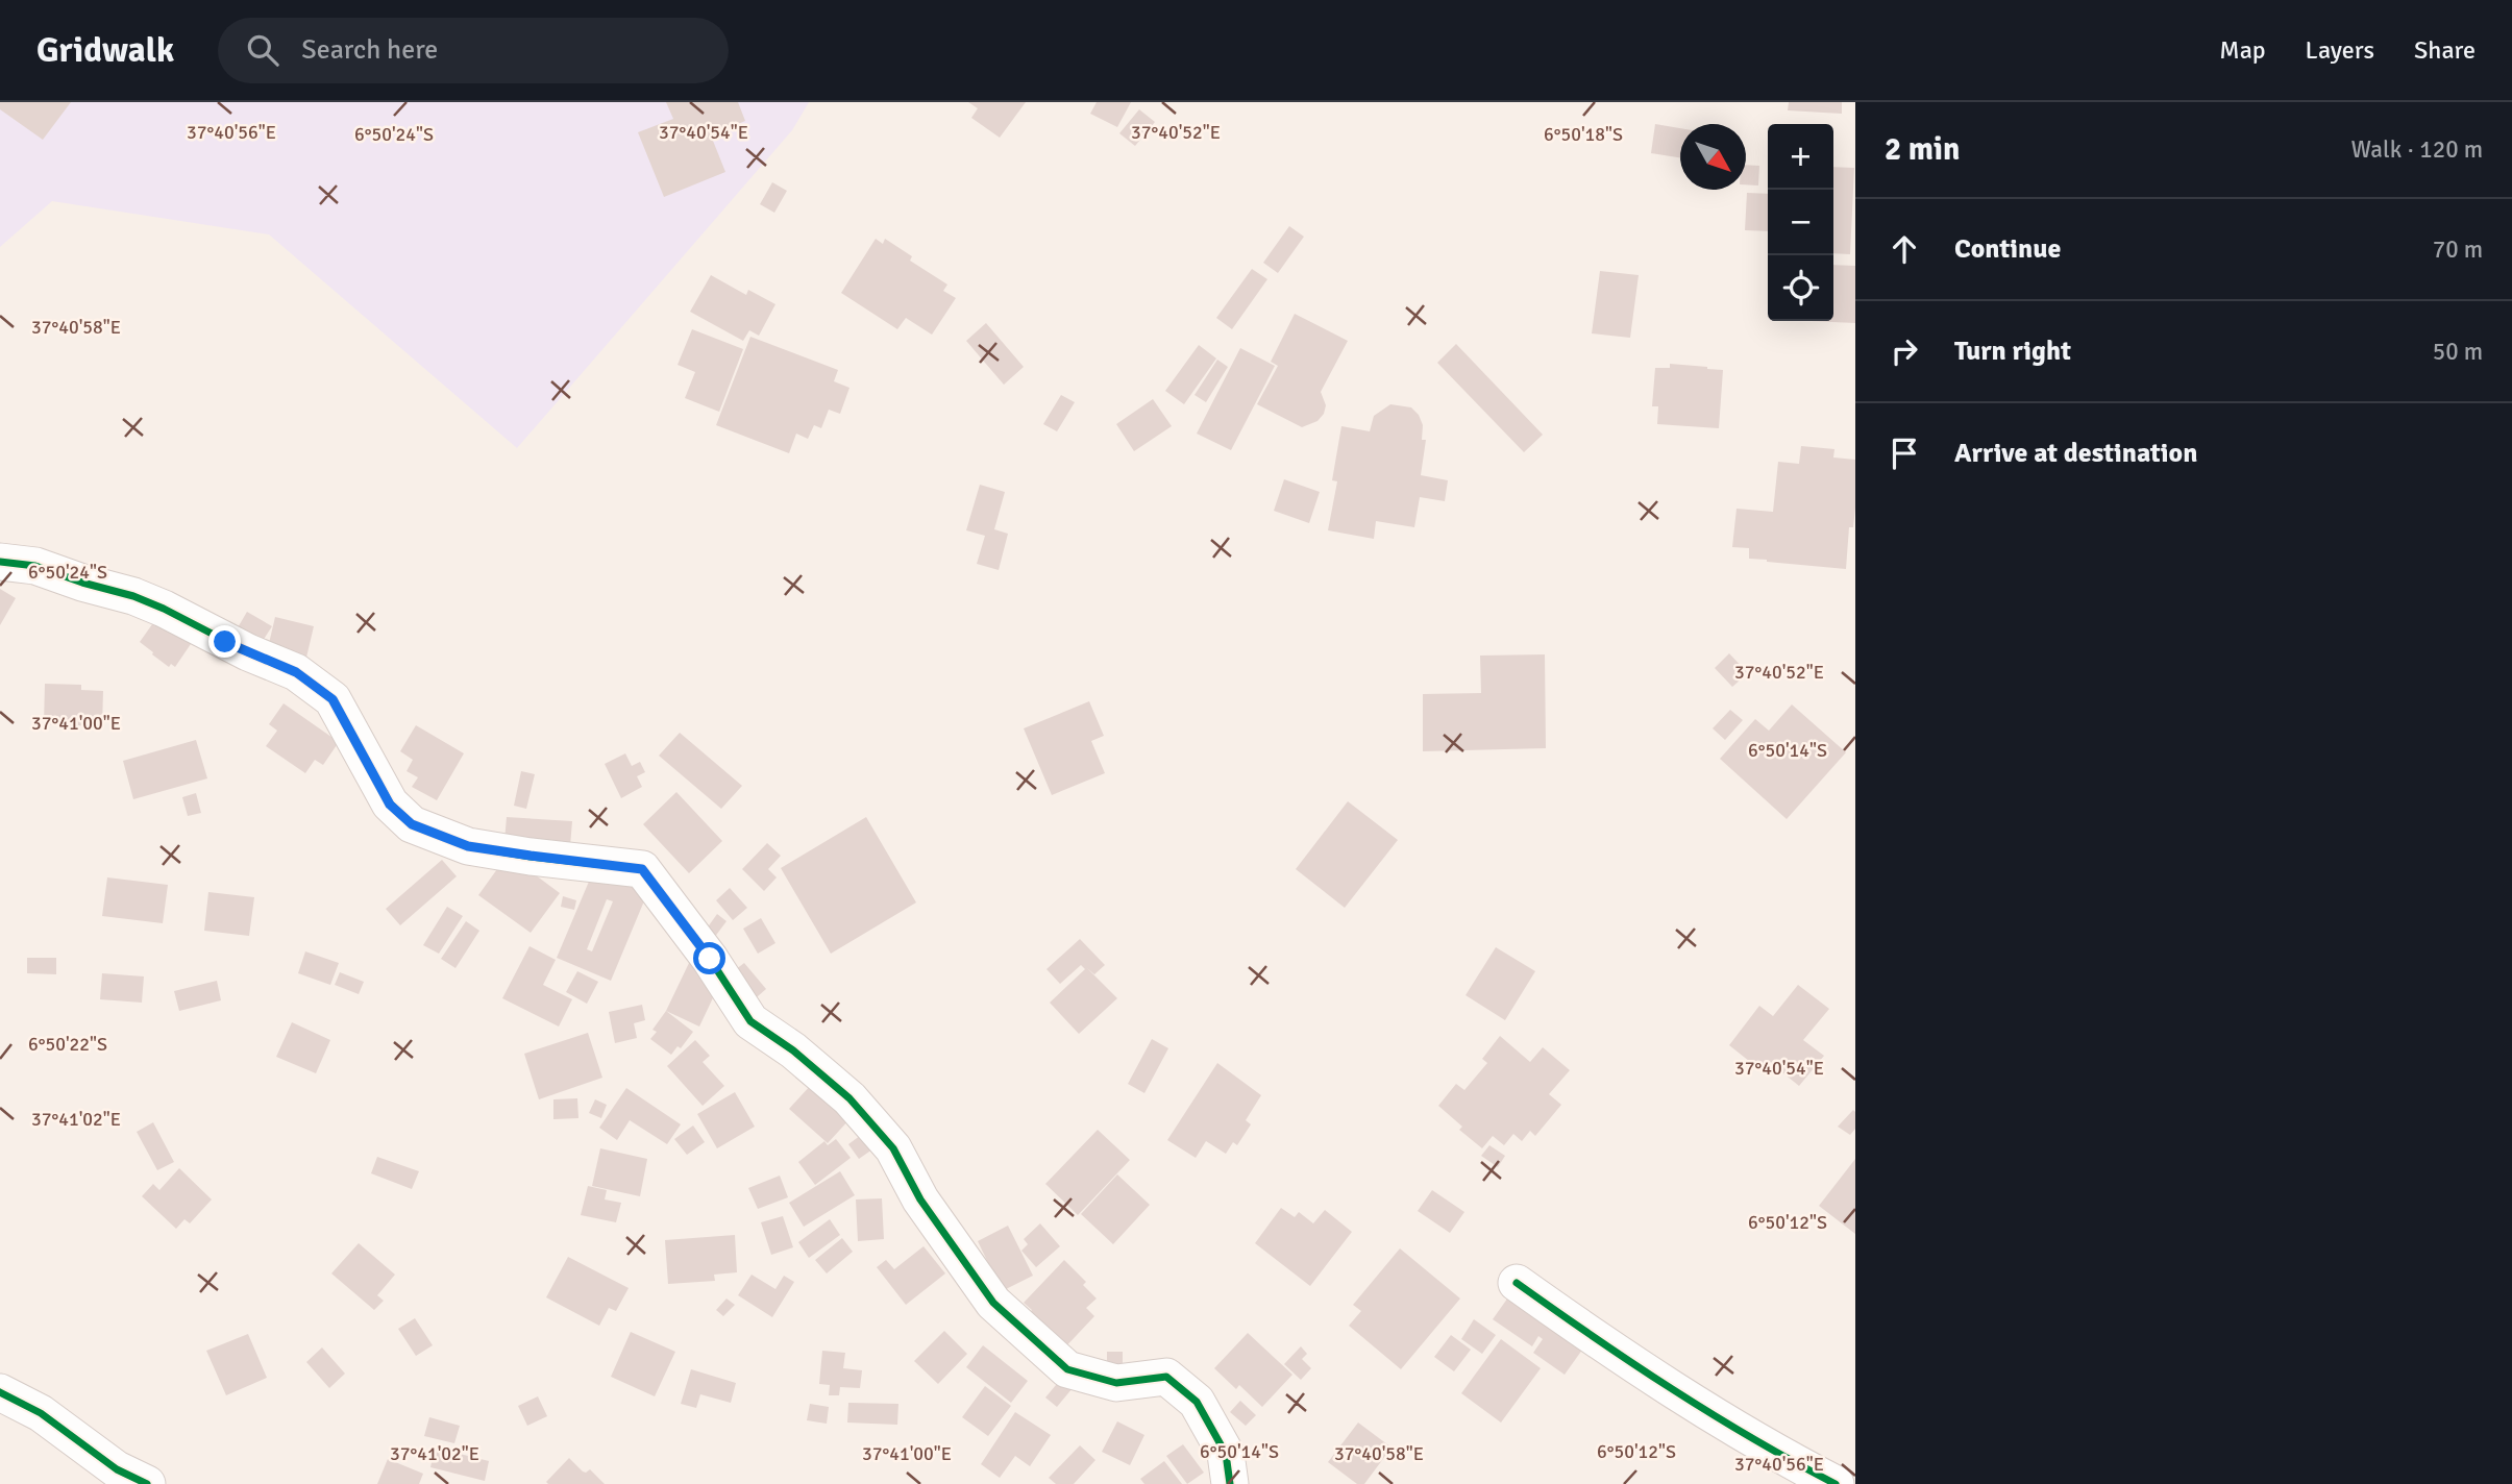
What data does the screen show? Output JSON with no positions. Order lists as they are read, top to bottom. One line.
{"north":"bottom right","page":{"header":"Gridwalk","search":"Search here","nav":["Map","Layers","Share"],"heading":["2 min","Walk · 120 m"],"map_buttons":["+","−"],"list":[["Continue","70 m"],["Turn right","50 m"],"Arrive at destination"]},"coordinates":["37°40'56\"E","37°40'54\"E","37°40'52\"E","6°50'24\"S","6°50'18\"S","37°40'58\"E","37°41'00\"E","6°50'14\"S","6°50'22\"S","37°41'02\"E","6°50'12\"S"]}
